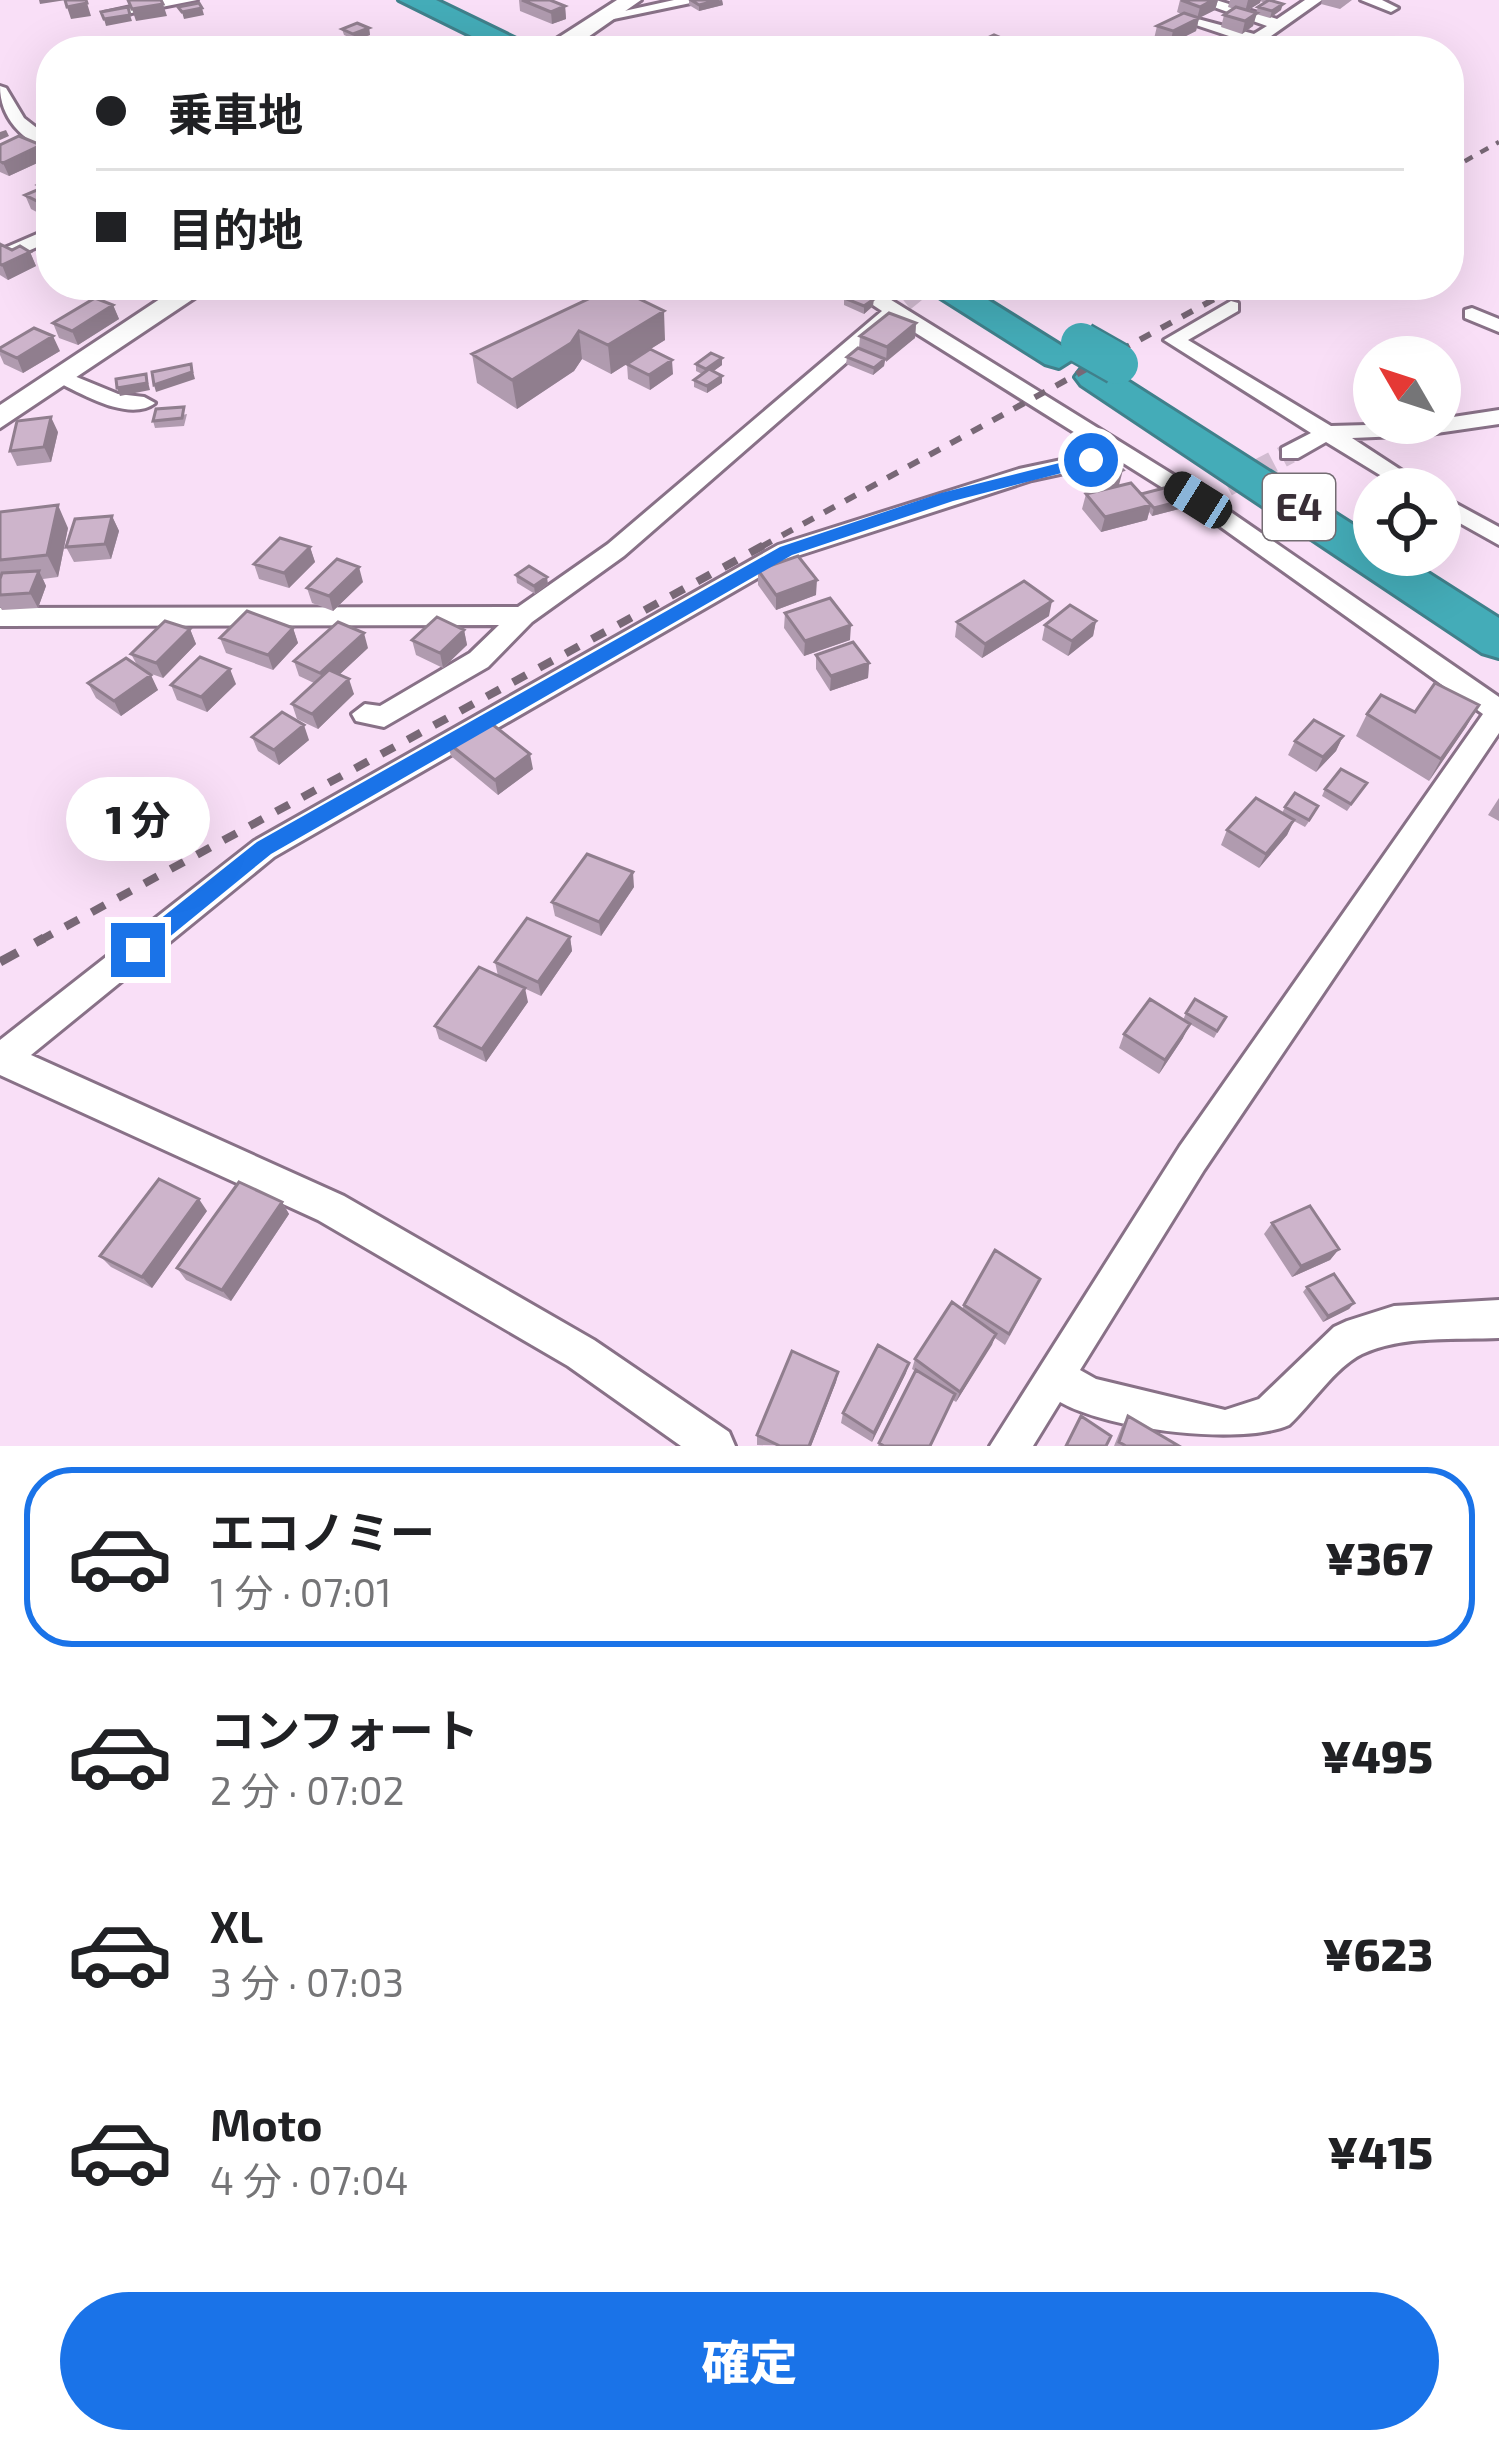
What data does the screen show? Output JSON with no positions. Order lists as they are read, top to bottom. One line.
{"streets":{"highway":["E4"]},"north":"top left","page":{"banner":["乗車地","目的地"],"bubble":"1 分","list":[{"name":"エコノミー","note":"1 分 · 07:01","value":"¥367"},{"name":"コンフォート","note":"2 分 · 07:02","value":"¥495"},{"name":"XL","note":"3 分 · 07:03","value":"¥623"},{"name":"Moto","note":"4 分 · 07:04","value":"¥415"}],"buttons":"確定"}}
